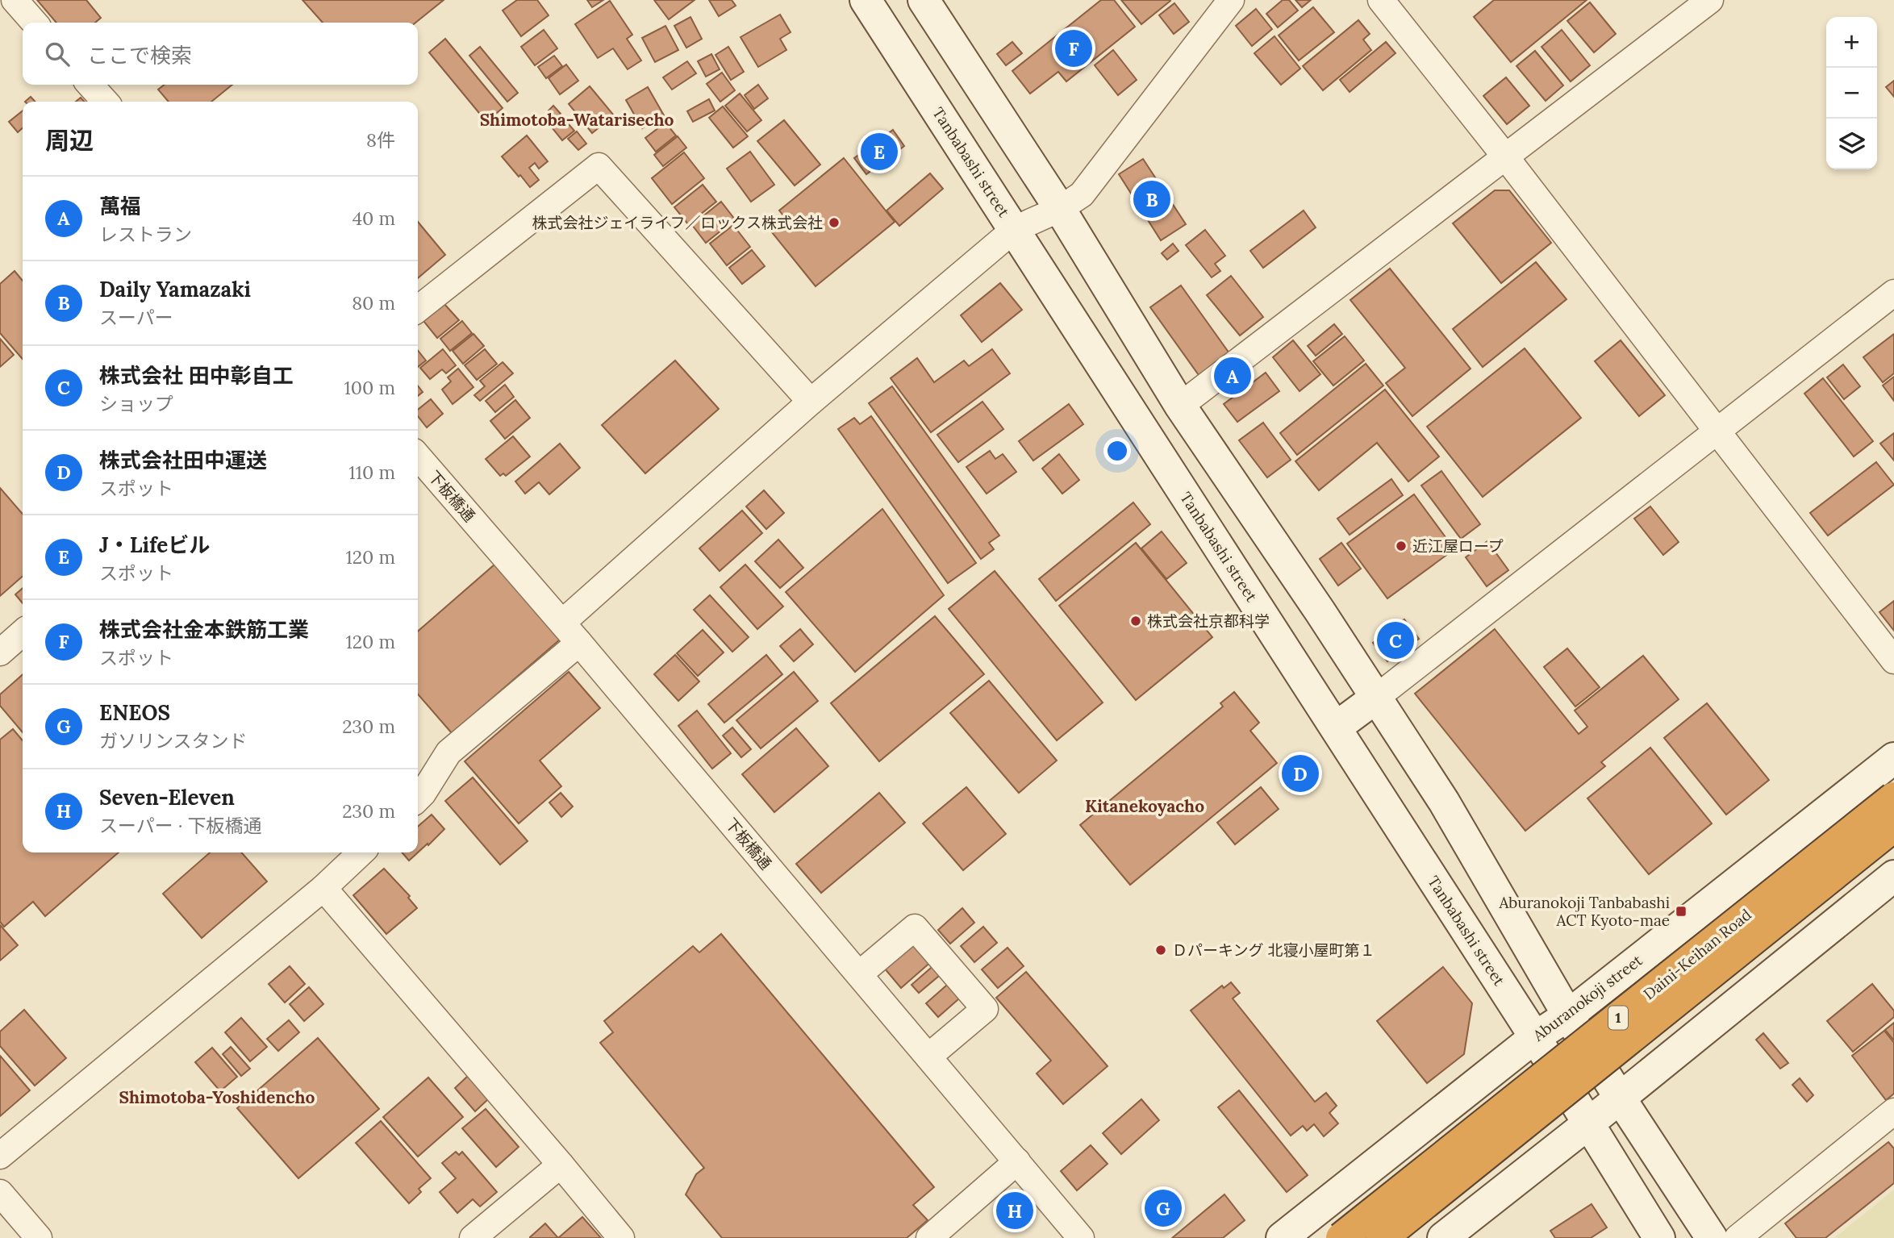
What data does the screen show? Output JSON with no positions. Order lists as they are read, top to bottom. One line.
{"streets":{"highway":["Daini-Keihan Road","1"],"street":["Tanbabashi street","下板橋通","Aburanokoji street"]},"crossings":[["Tanbabashi street","Aburanokoji street"]],"districts":["Shimotoba-Watarisecho","Kitanekoyacho","Shimotoba-Yoshidencho"],"places":{"other":["株式会社ジェイライフ／ロックス株式会社","近江屋ロープ","株式会社京都科学","Ｄパーキング 北寝小屋町第１"],"transit":["Aburanokoji Tanbabashi ACT Kyoto-mae"]},"page":{"map_buttons":["+","−"],"search":"ここで検索","pins":["F","E","B","A","C","D","G","H"],"heading":["周辺","8件"],"list":[{"mark":"A","name":"萬福","note":"レストラン","value":"40 m"},{"mark":"B","name":"Daily Yamazaki","note":"スーパー","value":"80 m"},{"mark":"C","name":"株式会社 田中彰自工","note":"ショップ","value":"100 m"},{"mark":"D","name":"株式会社田中運送","note":"スポット","value":"110 m"},{"mark":"E","name":"J・Lifeビル","note":"スポット","value":"120 m"},{"mark":"F","name":"株式会社金本鉄筋工業","note":"スポット","value":"120 m"},{"mark":"G","name":"ENEOS","note":"ガソリンスタンド","value":"230 m"},{"mark":"H","name":"Seven-Eleven","note":"スーパー · 下板橋通","value":"230 m"}]}}
